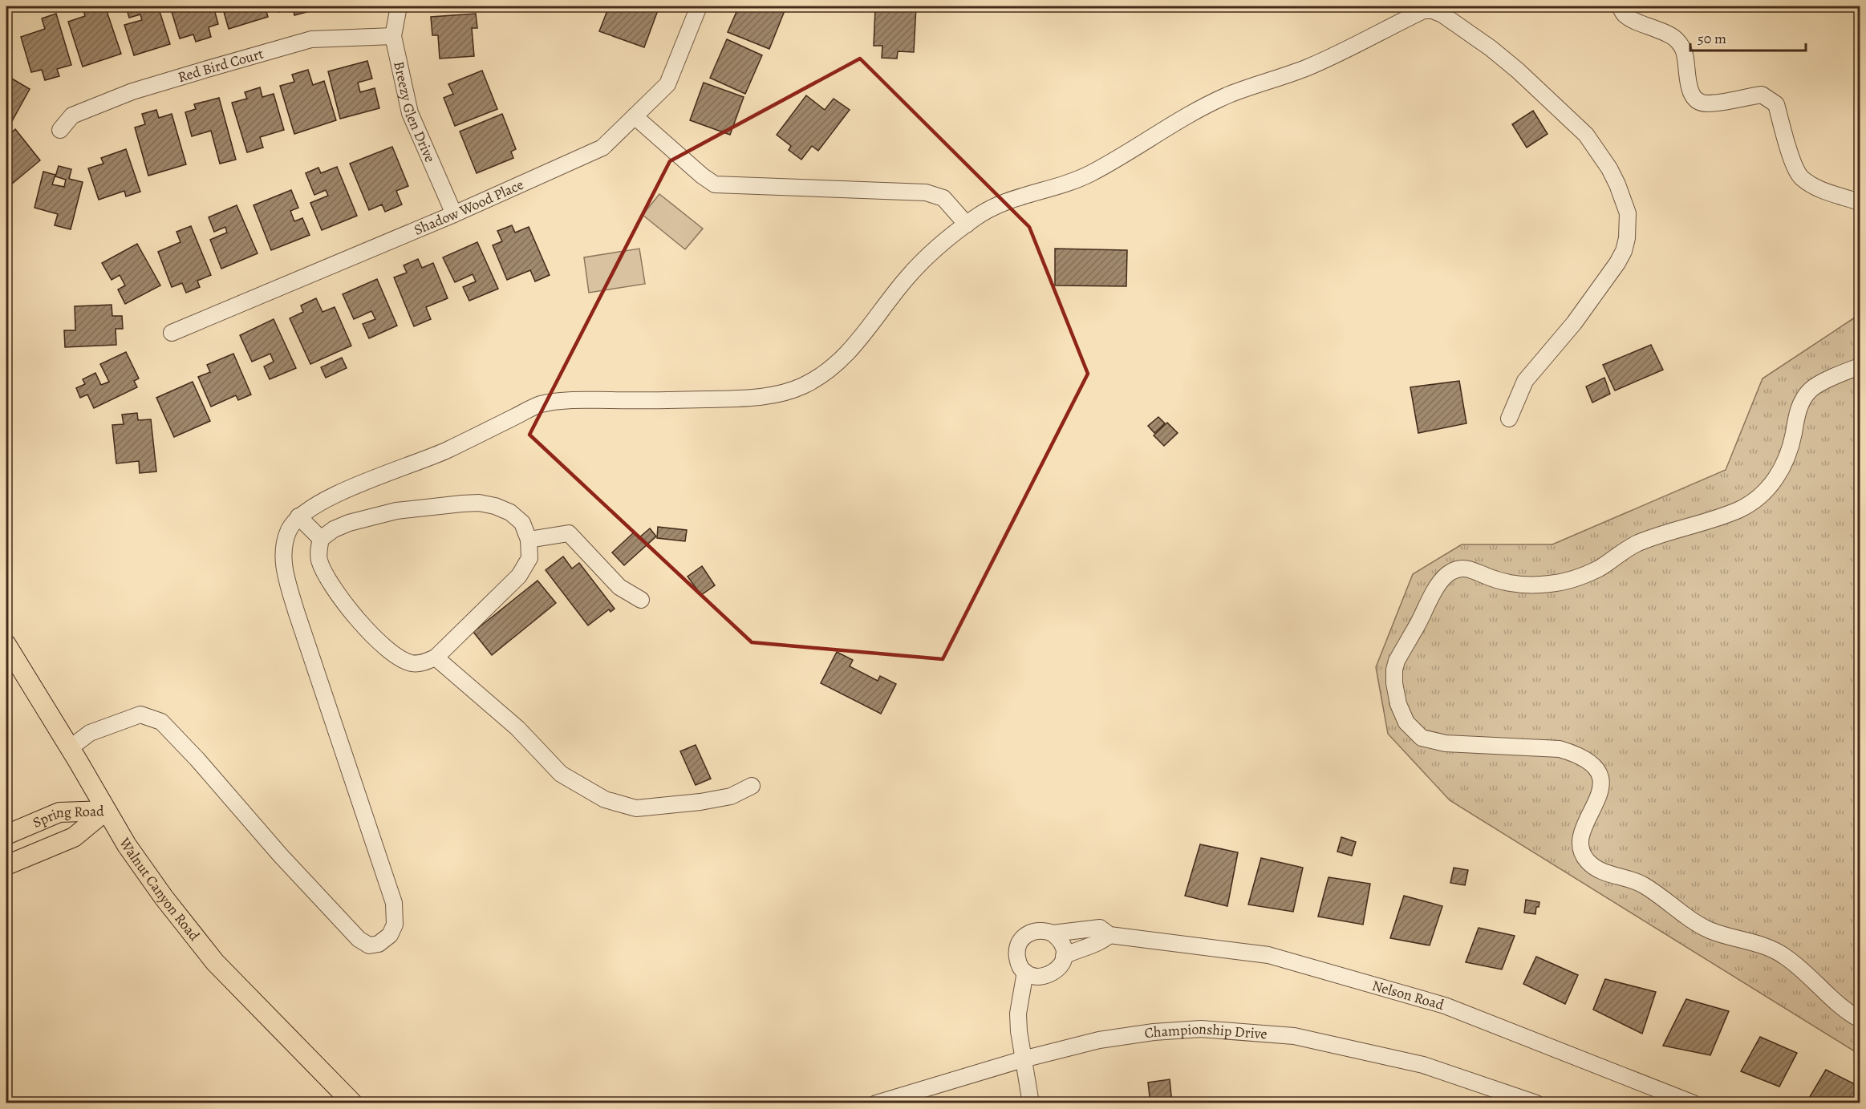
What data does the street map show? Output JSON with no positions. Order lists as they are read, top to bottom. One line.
{"streets":{"main road":["Spring Road","Walnut Canyon Road"],"street":["Red Bird Court","Breezy Glen Drive","Shadow Wood Place","Nelson Road","Championship Drive"]},"crossings":[["Red Bird Court","Breezy Glen Drive"],["Breezy Glen Drive","Shadow Wood Place"],["Spring Road","Walnut Canyon Road"],["Nelson Road","Championship Drive"]],"scale_bar":"50 m"}
